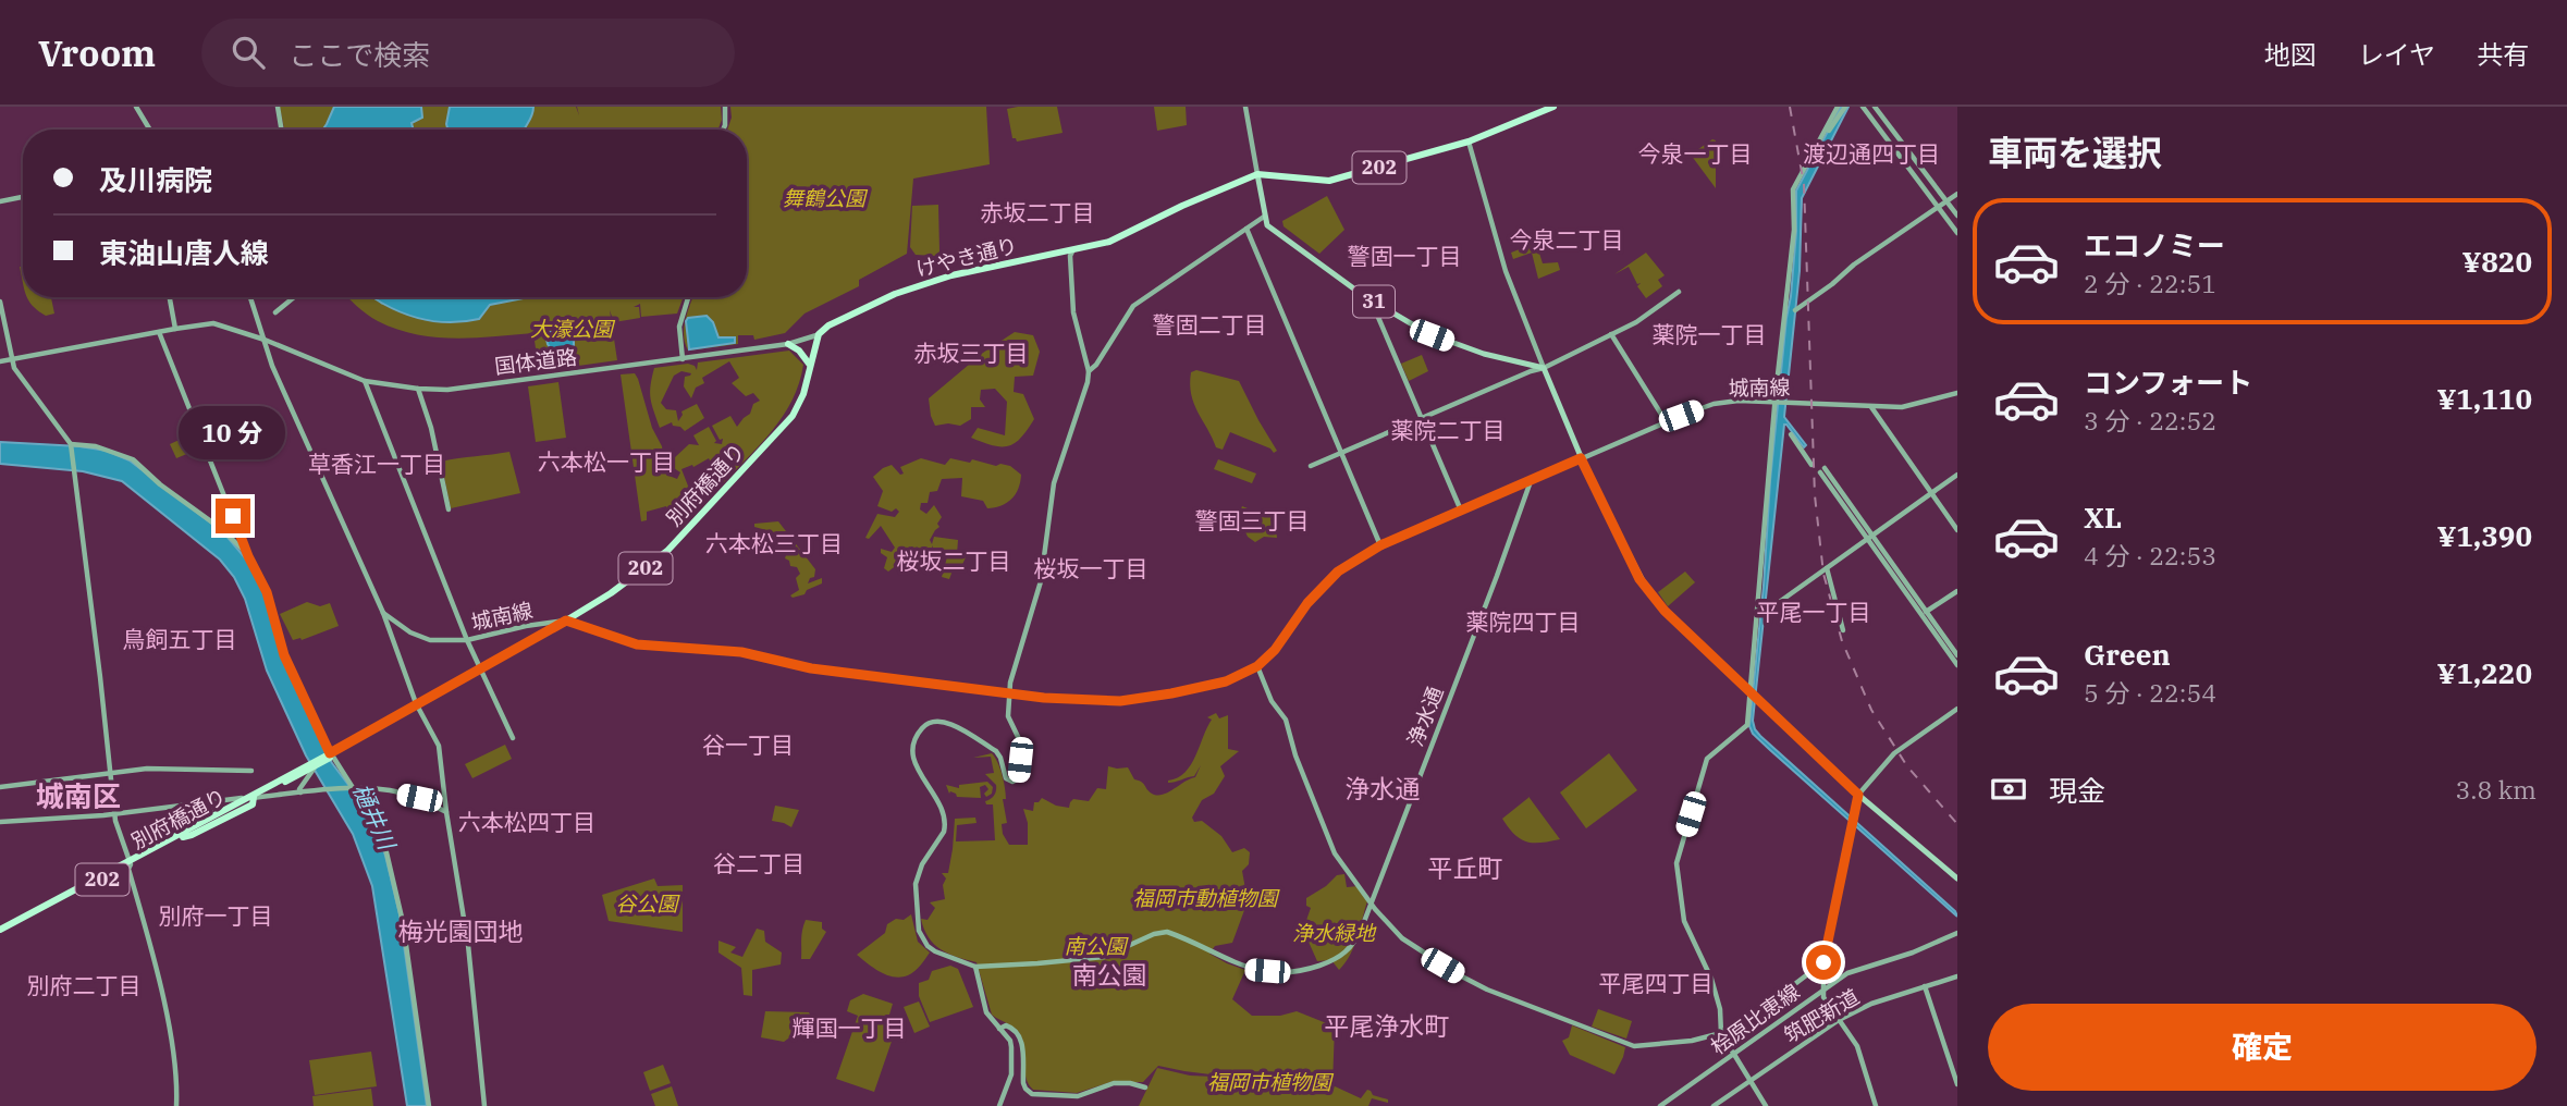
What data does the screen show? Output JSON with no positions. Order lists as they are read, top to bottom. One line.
{"streets":{"highway":["202","けやき通り","別府橋通り"],"main road":["31"],"street":["国体道路","城南線","浄水通","筑肥新道","桧原比恵線"]},"crossings":[["202","けやき通り"],["けやき通り","国体道路"],["けやき通り","別府橋通り"],["国体道路","別府橋通り"],["城南線","別府橋通り"],["城南線","浄水通"]],"districts":["今泉一丁目","渡辺通四丁目","赤坂二丁目","今泉二丁目","警固一丁目","警固二丁目","薬院一丁目","赤坂三丁目","薬院二丁目","六本松一丁目","草香江一丁目","警固三丁目","六本松三丁目","桜坂二丁目","桜坂一丁目","平尾一丁目","薬院四丁目","鳥飼五丁目","谷一丁目","浄水通","城南区","六本松四丁目","谷二丁目","平丘町","別府一丁目","梅光園団地","南公園","平尾四丁目","別府二丁目","平尾浄水町","輝国一丁目"],"water":["樋井川"],"parks":["舞鶴公園","大濠公園","福岡市動植物園","谷公園","浄水緑地","南公園","福岡市植物園"],"page":{"header":"Vroom","search":"ここで検索","nav":["地図","レイヤ","共有"],"heading":"車両を選択","banner":["及川病院","東油山唐人線"],"list":[{"name":"エコノミー","note":"2 分 · 22:51","value":"¥820"},{"name":"コンフォート","note":"3 分 · 22:52","value":"¥1,110"},{"name":"XL","note":"4 分 · 22:53","value":"¥1,390"},{"name":"Green","note":"5 分 · 22:54","value":"¥1,220"}],"bubble":"10 分","pay":["現金","3.8 km"],"buttons":"確定"}}
